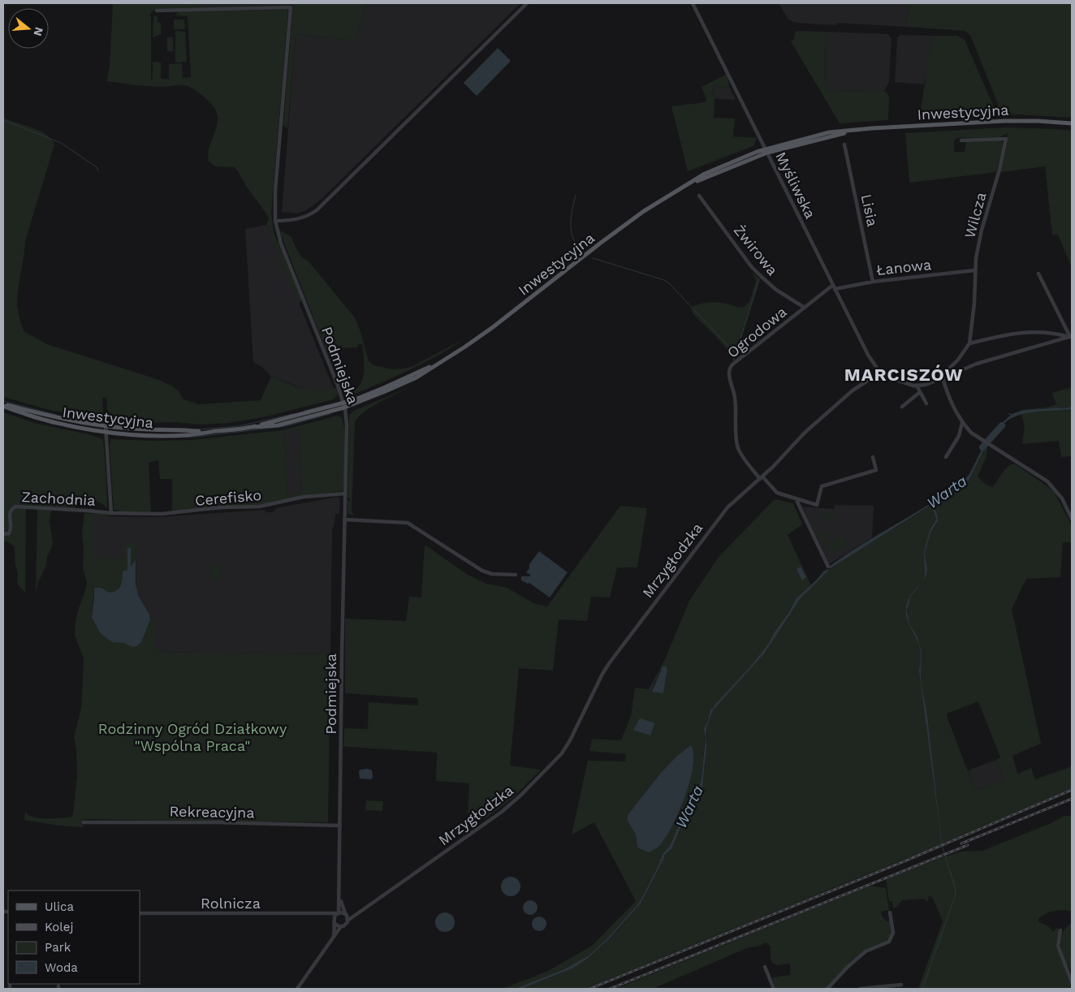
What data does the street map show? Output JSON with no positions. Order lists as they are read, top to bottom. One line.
{"streets":{"main road":["Inwestycyjna"],"street":["Myśliwska","Lisia","Wilcza","Żwirowa","Łanowa","Ogrodowa","Podmiejska","Cerefisko","Zachodnia","Mrzygłodzka","Rekreacyjna","Rolnicza"]},"crossings":[["Inwestycyjna","Myśliwska"],["Inwestycyjna","Podmiejska"],["Myśliwska","Łanowa"],["Myśliwska","Ogrodowa"],["Myśliwska","Mrzygłodzka"],["Lisia","Łanowa"],["Wilcza","Łanowa"],["Żwirowa","Ogrodowa"],["Łanowa","Ogrodowa"],["Ogrodowa","Mrzygłodzka"],["Podmiejska","Cerefisko"],["Podmiejska","Mrzygłodzka"],["Podmiejska","Rekreacyjna"],["Podmiejska","Rolnicza"],["Cerefisko","Zachodnia"],["Mrzygłodzka","Rolnicza"]],"districts":["MARCISZÓW"],"water":["Warta"],"parks":["Rodzinny Ogród Działkowy \"Wspólna Praca\""],"legend":["Ulica","Kolej","Park","Woda"],"north":"right"}
